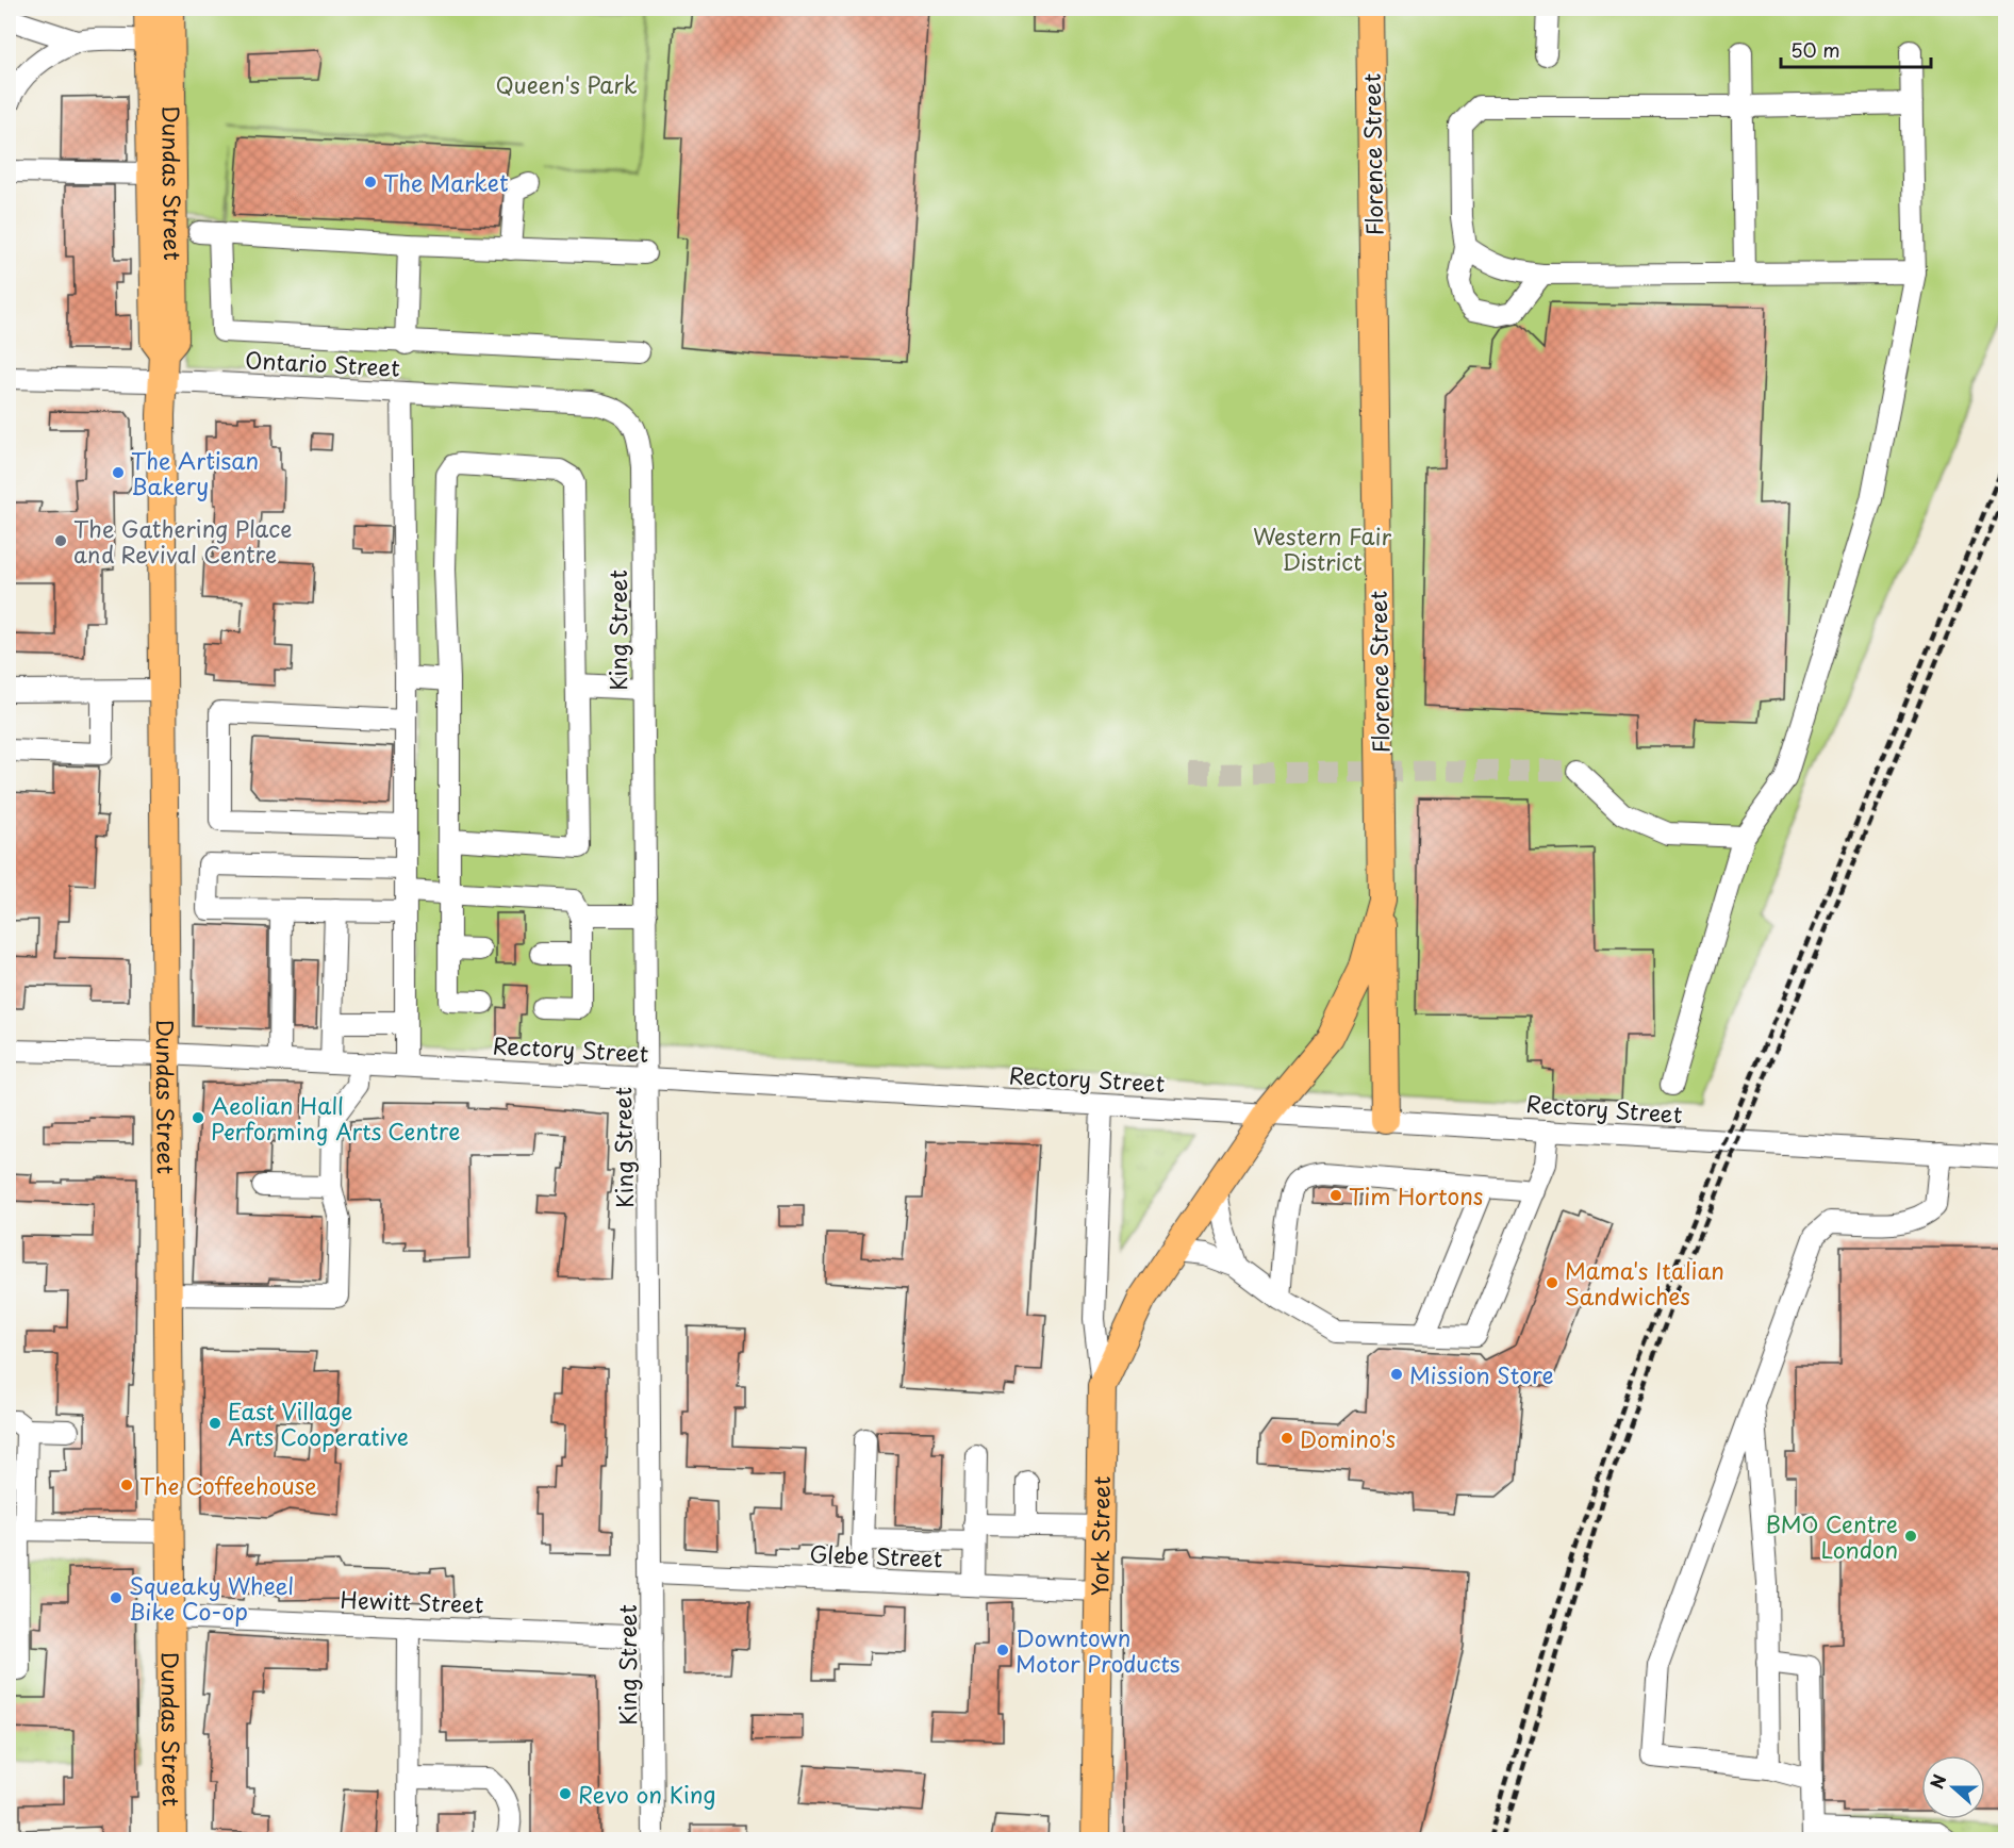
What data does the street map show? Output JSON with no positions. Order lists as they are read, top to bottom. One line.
{"streets":{"main road":["Florence Street","Dundas Street","York Street"],"street":["Ontario Street","King Street","Rectory Street","Glebe Street","Hewitt Street"]},"crossings":[["Florence Street","Rectory Street"],["Florence Street","York Street"],["Dundas Street","Ontario Street"],["Dundas Street","Rectory Street"],["Dundas Street","Hewitt Street"],["Ontario Street","King Street"],["King Street","Rectory Street"],["King Street","Glebe Street"],["King Street","Hewitt Street"],["Rectory Street","York Street"],["York Street","Glebe Street"]],"parks":["Queen's Park","Western Fair District"],"places":["The Market","The Artisan Bakery","The Gathering Place and Revival Centre","Aeolian Hall Performing Arts Centre","Tim Hortons","Mama's Italian Sandwiches","Mission Store","East Village Arts Cooperative","Domino's","The Coffeehouse","BMO Centre London","Squeaky Wheel Bike Co-op","Downtown Motor Products","Revo on King"],"scale_bar":"50 m","north":"left"}
